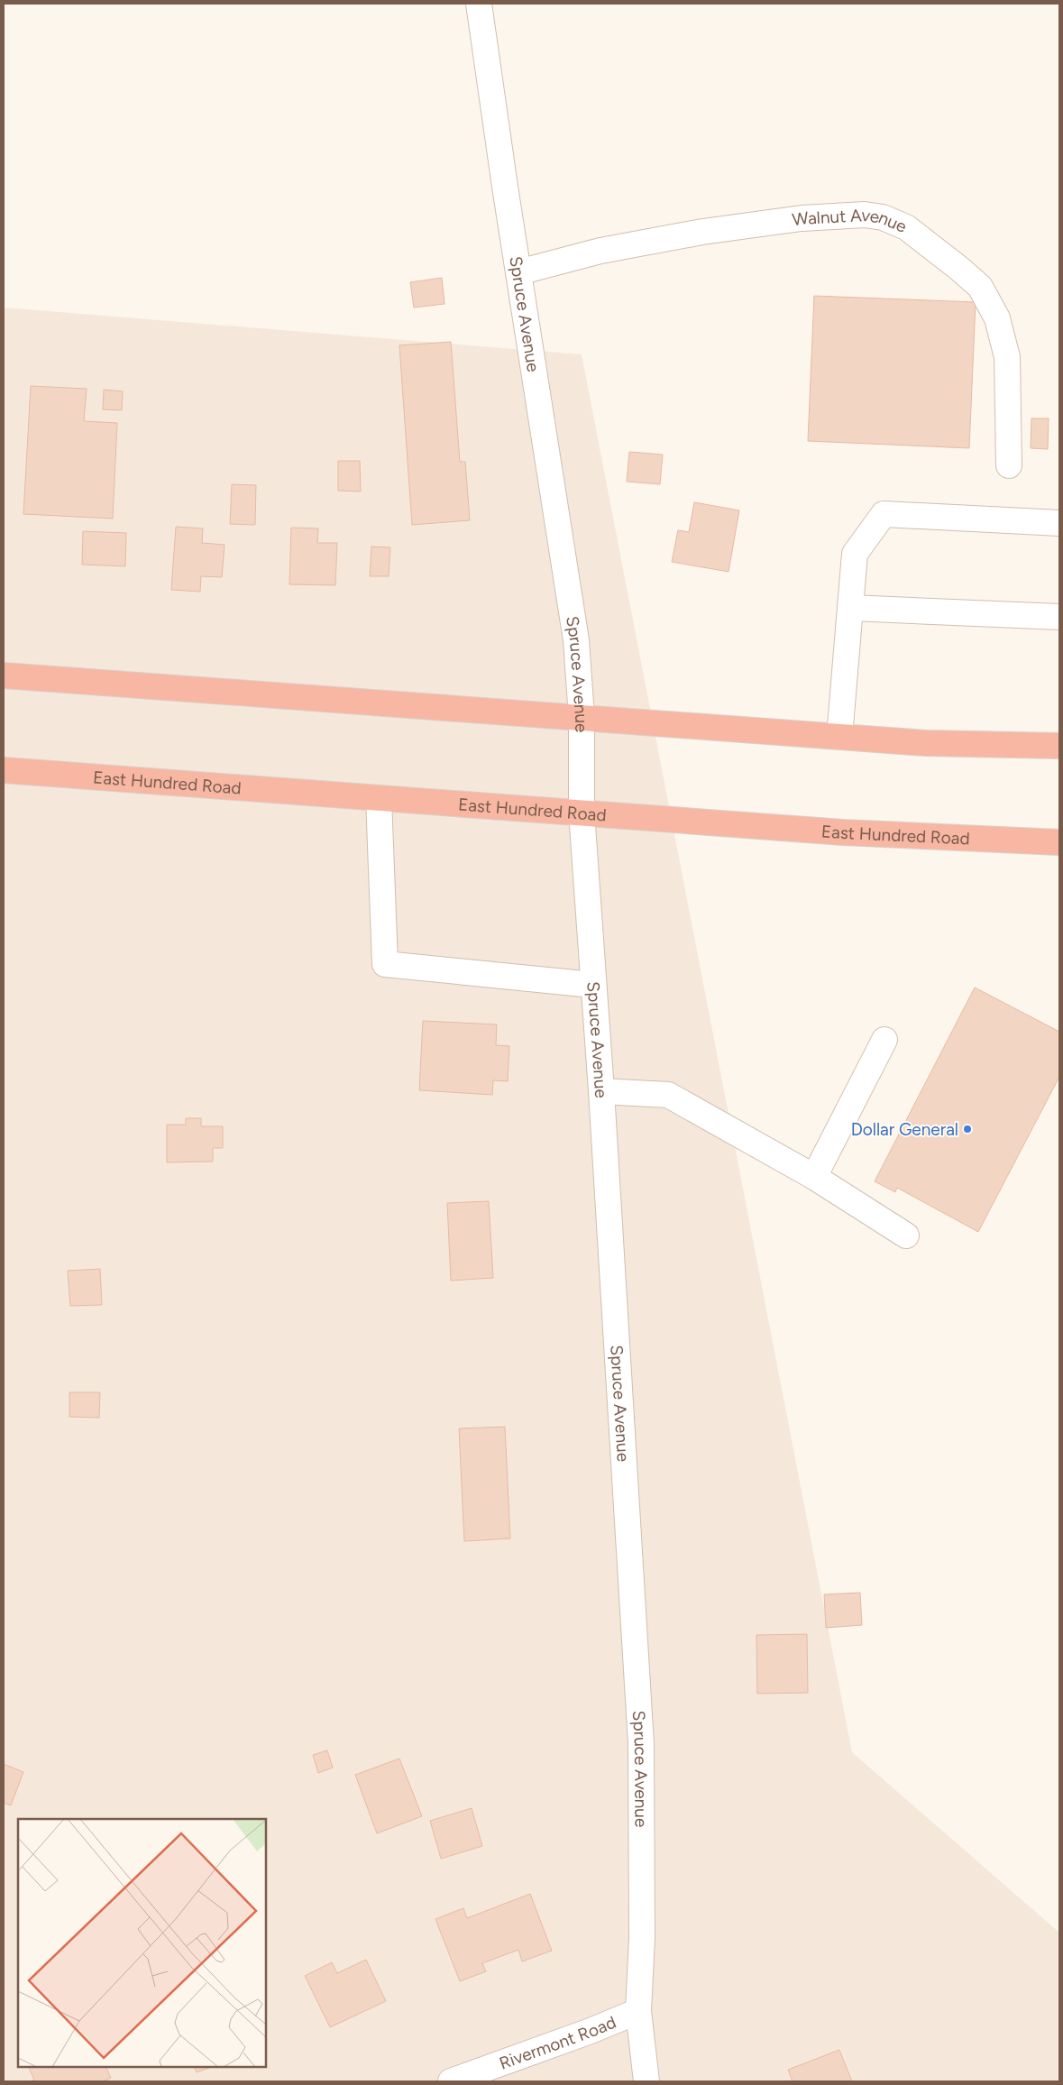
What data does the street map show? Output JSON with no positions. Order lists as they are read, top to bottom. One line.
{"streets":{"highway":["East Hundred Road"],"street":["Walnut Avenue","Spruce Avenue","Rivermont Road"]},"crossings":[["Walnut Avenue","Spruce Avenue"],["Spruce Avenue","East Hundred Road"],["Spruce Avenue","Rivermont Road"]],"places":["Dollar General"]}
